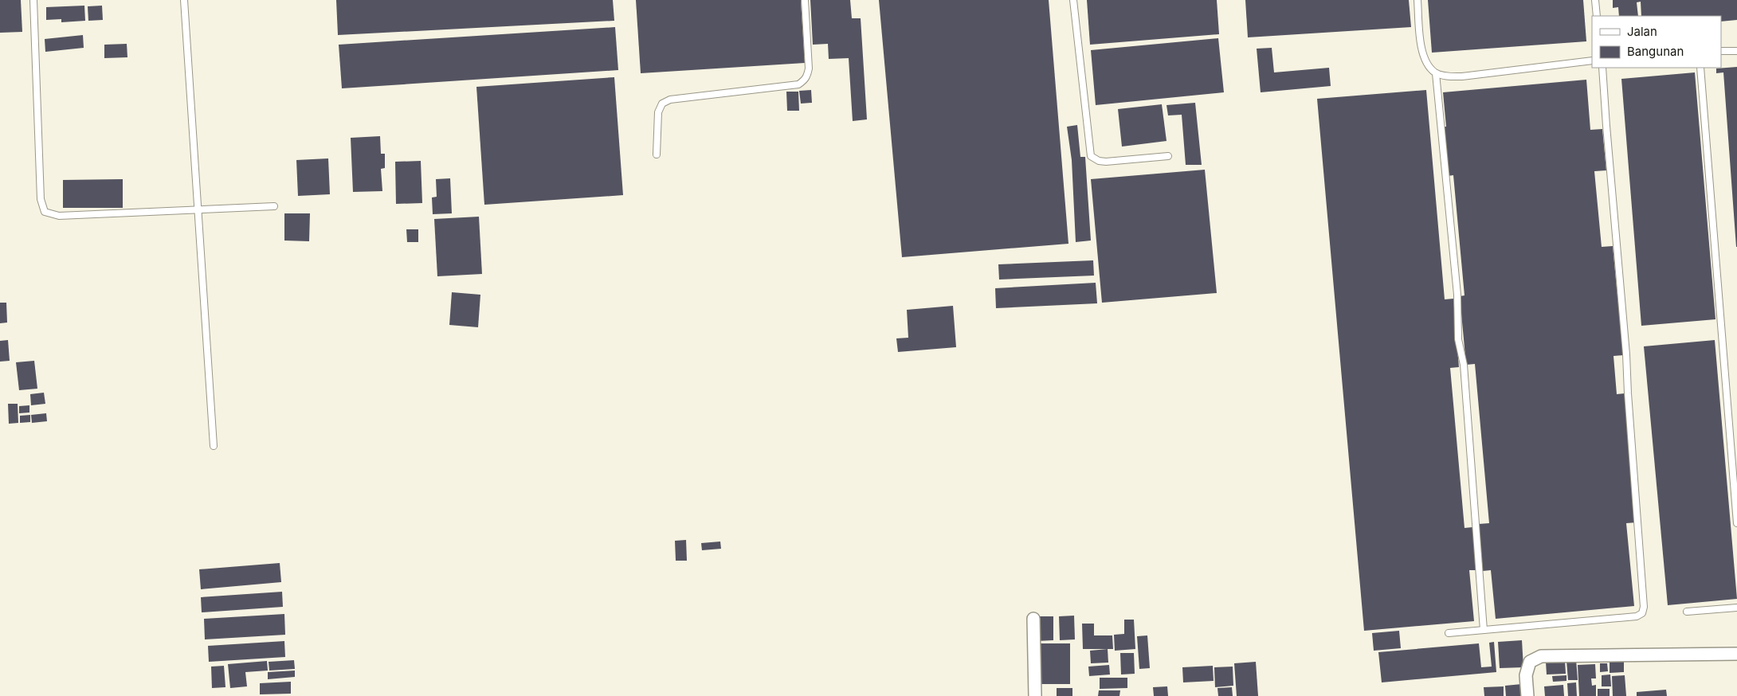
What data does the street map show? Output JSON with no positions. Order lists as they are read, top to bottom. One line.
{"legend":["Jalan","Bangunan"]}
